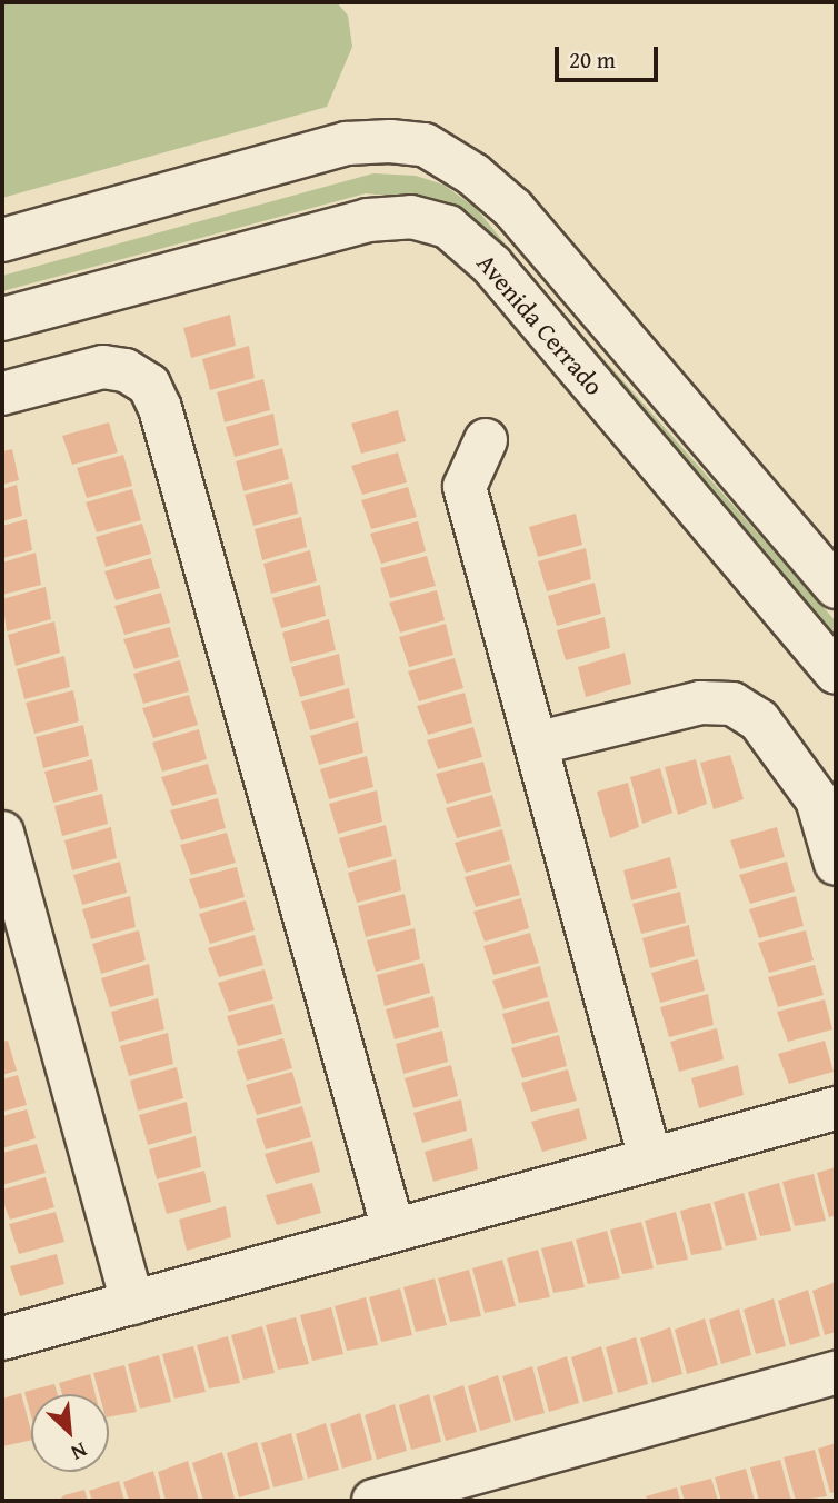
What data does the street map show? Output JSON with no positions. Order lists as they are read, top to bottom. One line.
{"streets":{"street":["Avenida Cerrado"]},"scale_bar":"20 m","north":"bottom right"}
